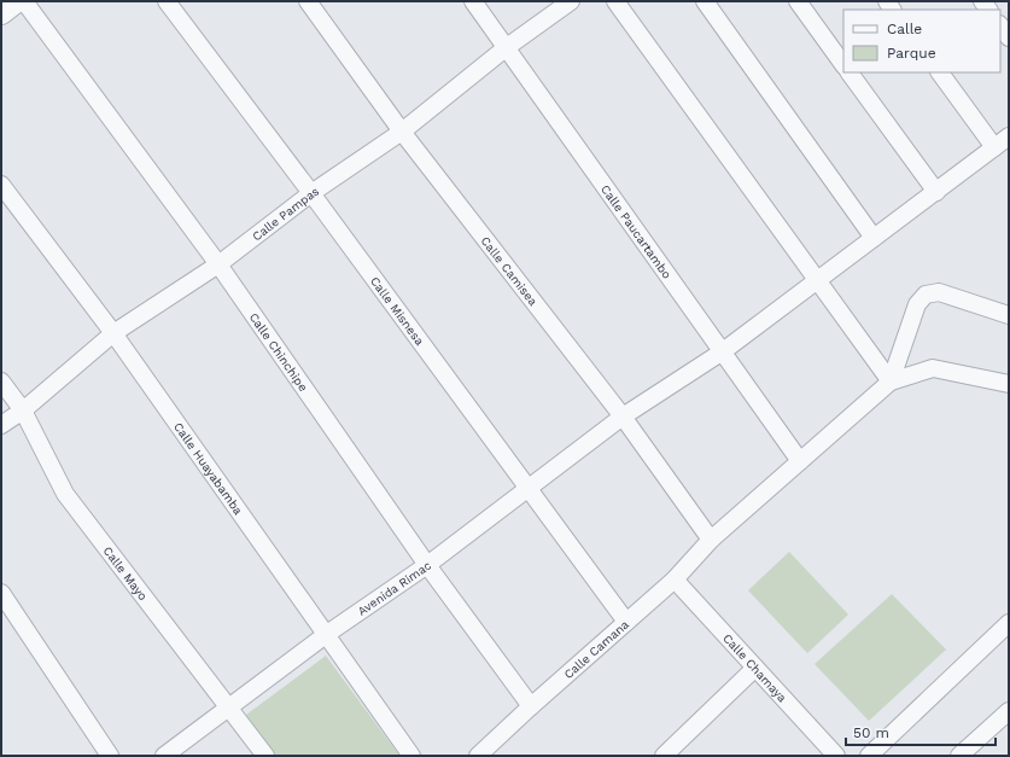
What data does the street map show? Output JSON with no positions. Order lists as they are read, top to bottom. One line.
{"streets":{"street":["Calle Pampas","Calle Paucartambo","Calle Camisea","Calle Misnesa","Calle Chinchipe","Calle Huayabamba","Calle Mayo","Avenida Rimac","Calle Camana","Calle Chamaya"]},"crossings":[["Calle Pampas","Calle Paucartambo"],["Calle Pampas","Calle Camisea"],["Calle Pampas","Calle Misnesa"],["Calle Pampas","Calle Chinchipe"],["Calle Pampas","Calle Huayabamba"],["Calle Pampas","Calle Mayo"],["Calle Paucartambo","Avenida Rimac"],["Calle Paucartambo","Calle Camana"],["Calle Camisea","Avenida Rimac"],["Calle Camisea","Calle Camana"],["Calle Misnesa","Avenida Rimac"],["Calle Misnesa","Calle Camana"],["Calle Chinchipe","Avenida Rimac"],["Calle Chinchipe","Calle Camana"],["Calle Huayabamba","Avenida Rimac"],["Calle Mayo","Avenida Rimac"],["Calle Camana","Calle Chamaya"]],"legend":["Calle","Parque"],"scale_bar":"50 m"}
